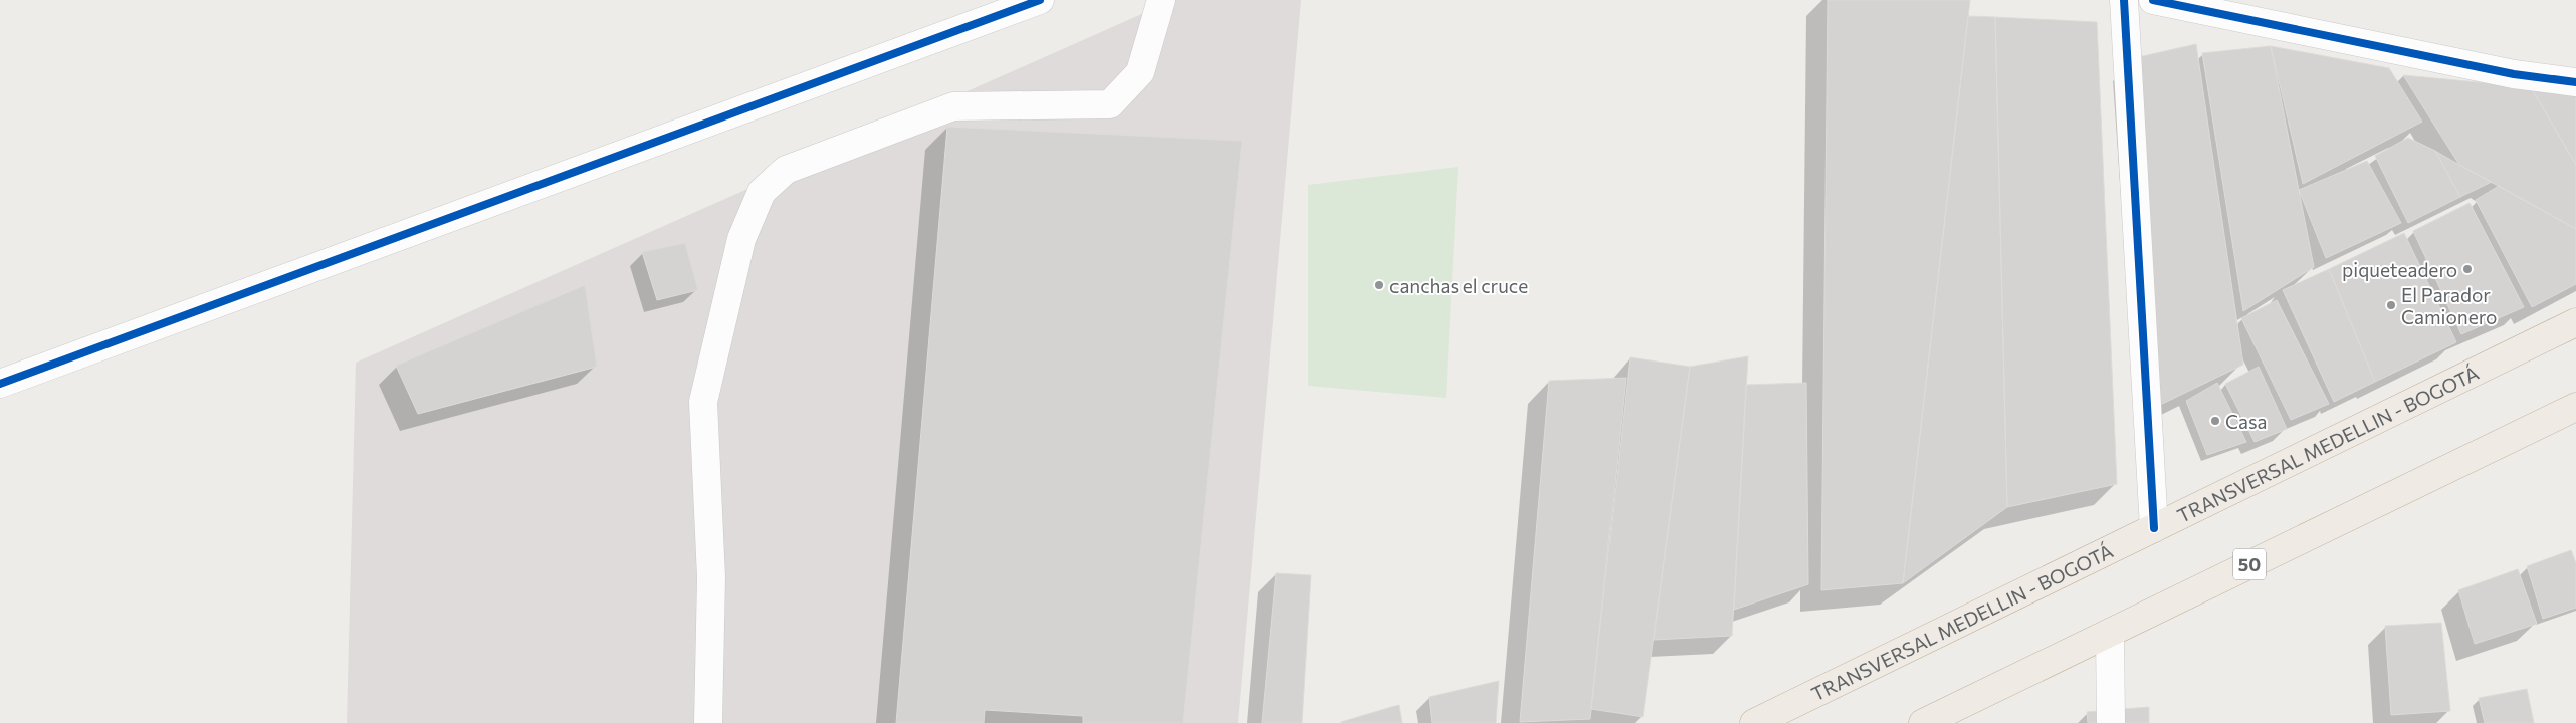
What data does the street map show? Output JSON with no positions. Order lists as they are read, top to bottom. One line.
{"streets":{"highway":["TRANSVERSAL MEDELLIN - BOGOTÁ","50"]},"places":["piqueteadero","canchas el cruce","El Parador Camionero","Casa"]}
